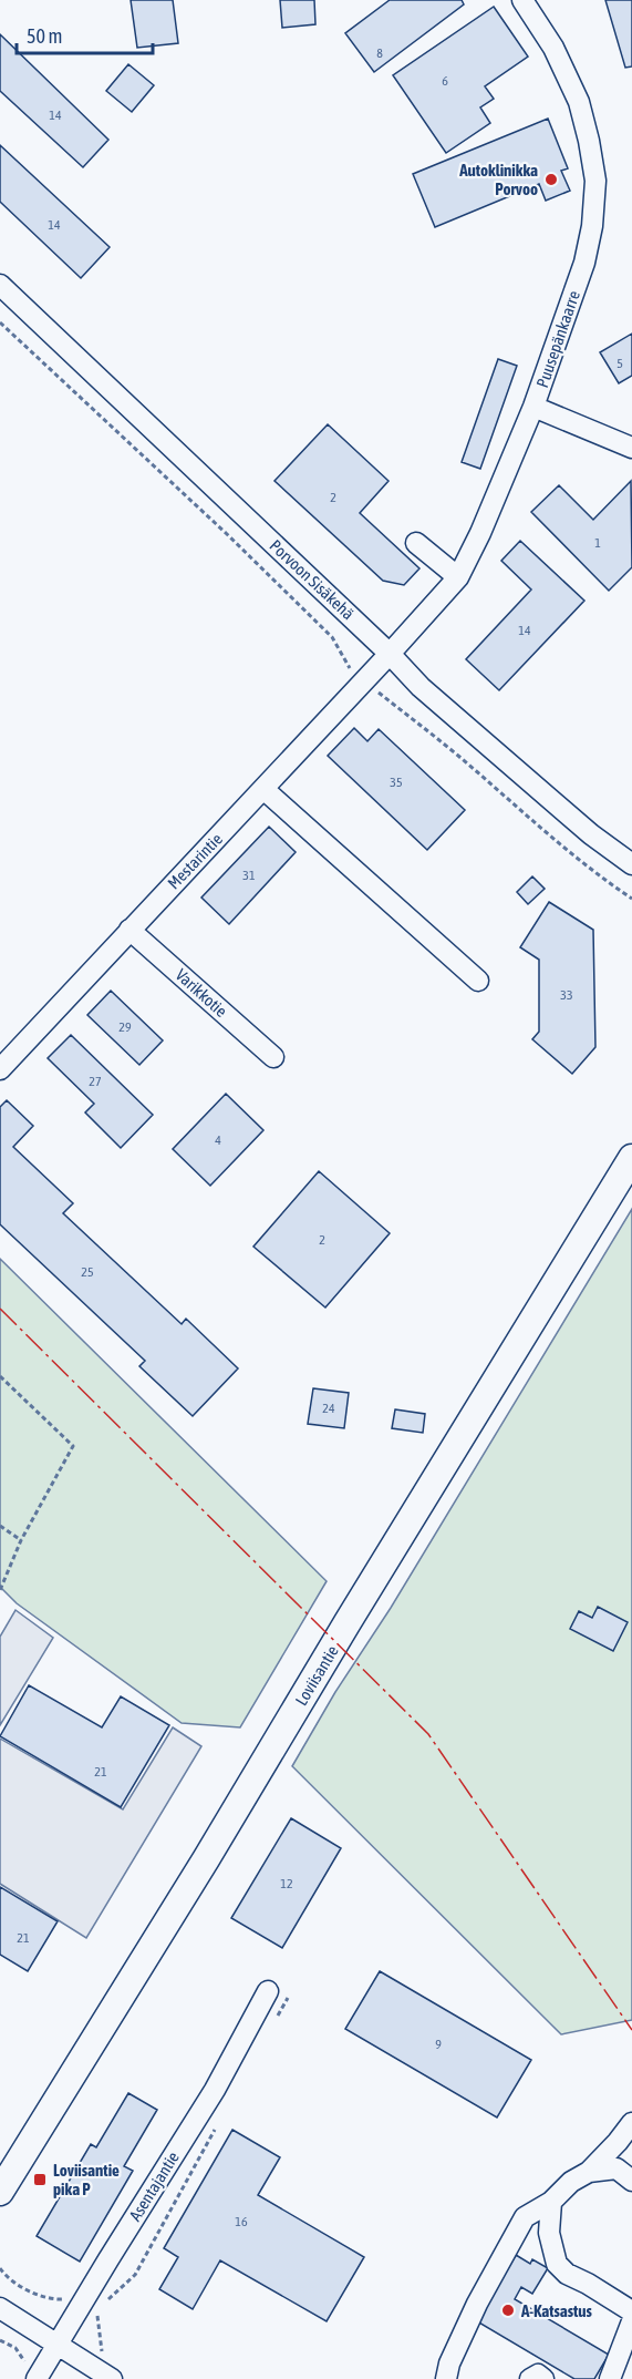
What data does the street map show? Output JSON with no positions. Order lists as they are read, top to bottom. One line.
{"streets":{"main road":["Loviisantie"],"street":["Puusepänkaarre","Porvoon Sisäkehä","Mestarintie","Varikkotie","Asentajantie"]},"crossings":[["Puusepänkaarre","Porvoon Sisäkehä"],["Puusepänkaarre","Mestarintie"],["Porvoon Sisäkehä","Mestarintie"],["Mestarintie","Varikkotie"]],"places":{"other":["Autoklinikka Porvoo","A-Katsastus"],"transit":["Loviisantie pika P"]},"house_numbers":["8","6","14","14","5","2","1","14","35","31","33","29","27","4","2","25","24","21","12","21","9","16"],"scale_bar":"50 m"}
